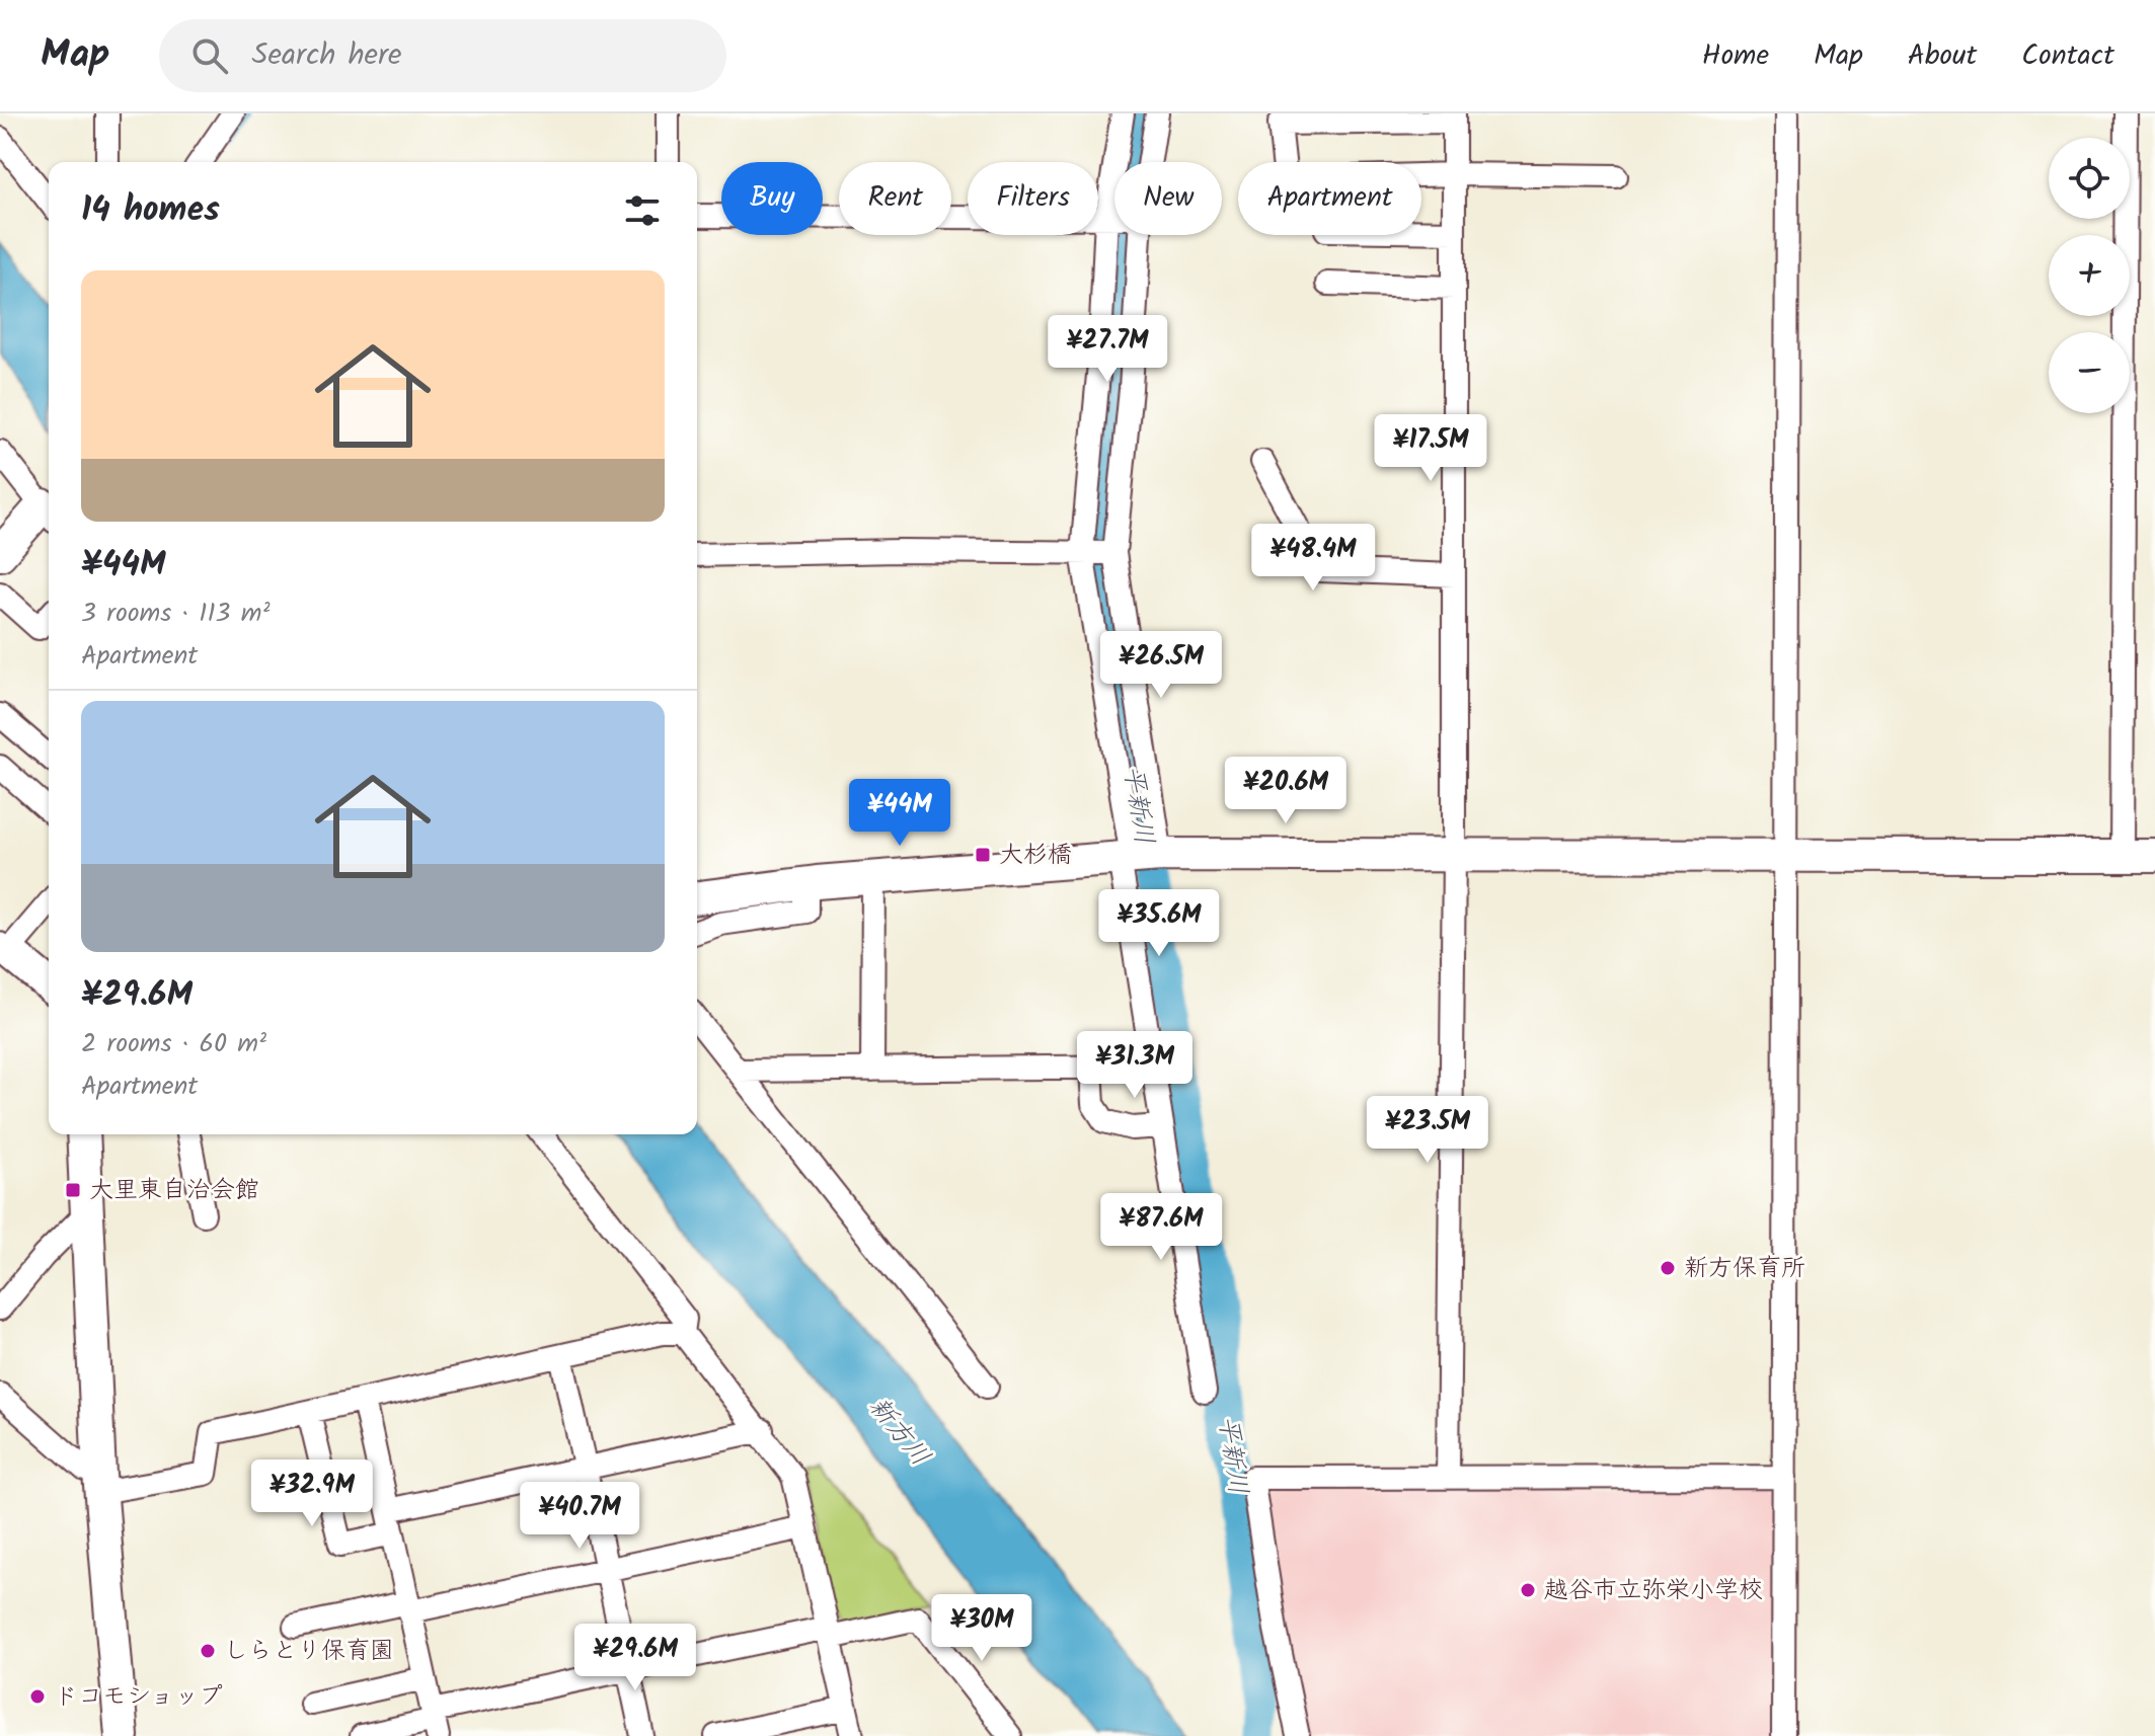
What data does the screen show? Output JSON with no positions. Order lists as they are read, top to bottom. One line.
{"water":["平新川","新方川"],"places":{"transit":["大杉橋","大里東自治会館"],"other":["新方保育所","越谷市立弥栄小学校","しらとり保育園","ドコモショップ"]},"page":{"header":"Map","search":"Search here","nav":["Home","Map","About","Contact"],"map_buttons":["+","−"],"chip":["Buy","Rent","Filters","New","Apartment"],"heading":"14 homes","list":[{"name":"¥44M","note":"3 rooms · 113 m² · Apartment"},{"name":"¥29.6M","note":"2 rooms · 60 m² · Apartment"}],"price":["¥27.7M","¥17.5M","¥48.4M","¥26.5M","¥20.6M","¥44M","¥35.6M","¥31.3M","¥23.5M","¥87.6M","¥32.9M","¥40.7M","¥30M","¥29.6M"]}}
